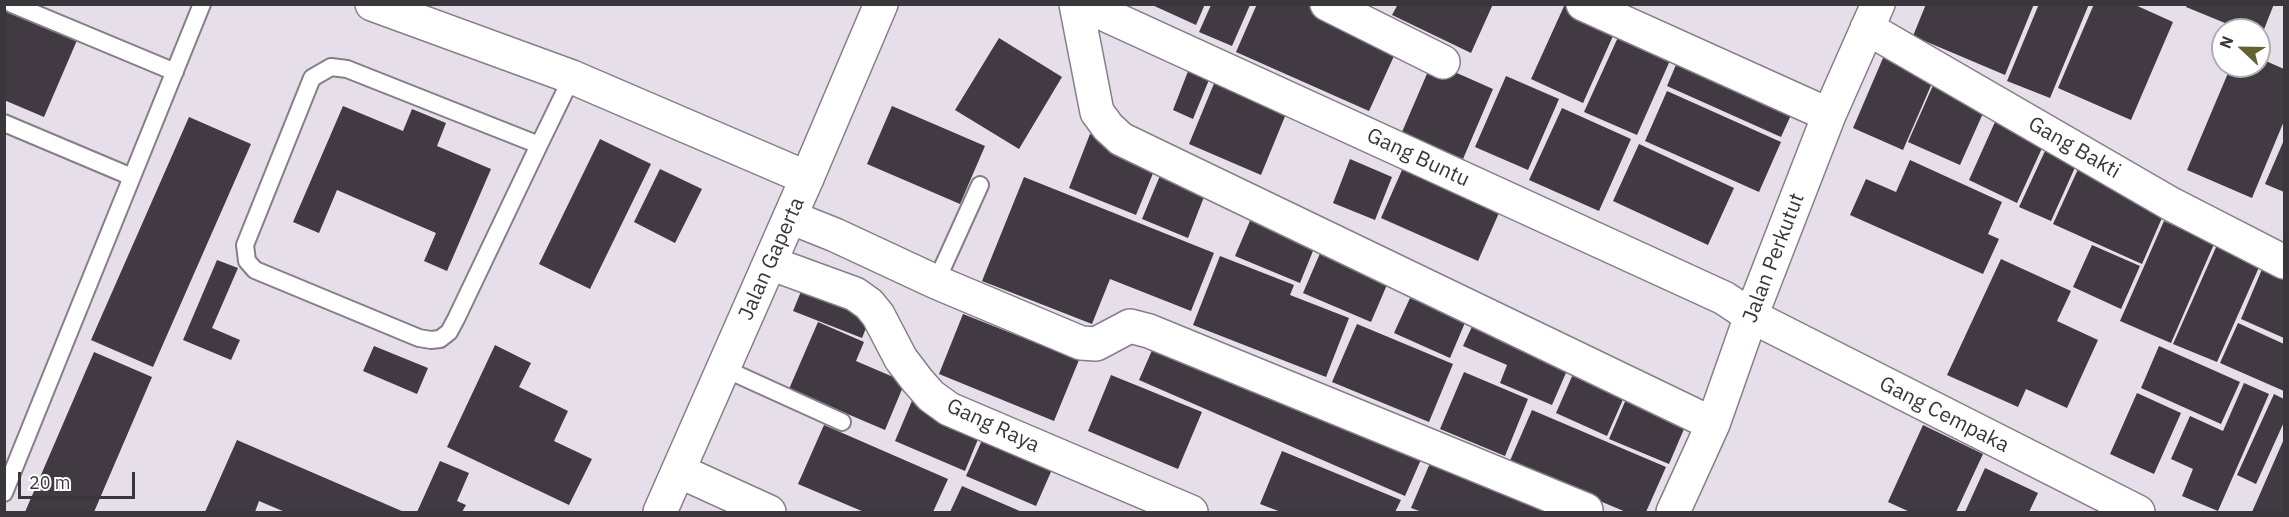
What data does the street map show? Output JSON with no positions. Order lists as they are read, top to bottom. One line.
{"streets":{"street":["Gang Bakti","Gang Buntu","Jalan Perkutut","Jalan Gaperta","Gang Cempaka","Gang Raya"]},"crossings":[["Gang Bakti","Jalan Perkutut"],["Gang Buntu","Jalan Perkutut"],["Gang Buntu","Gang Cempaka"],["Jalan Perkutut","Gang Cempaka"],["Jalan Gaperta","Gang Raya"]],"scale_bar":"20 m","north":"left"}
